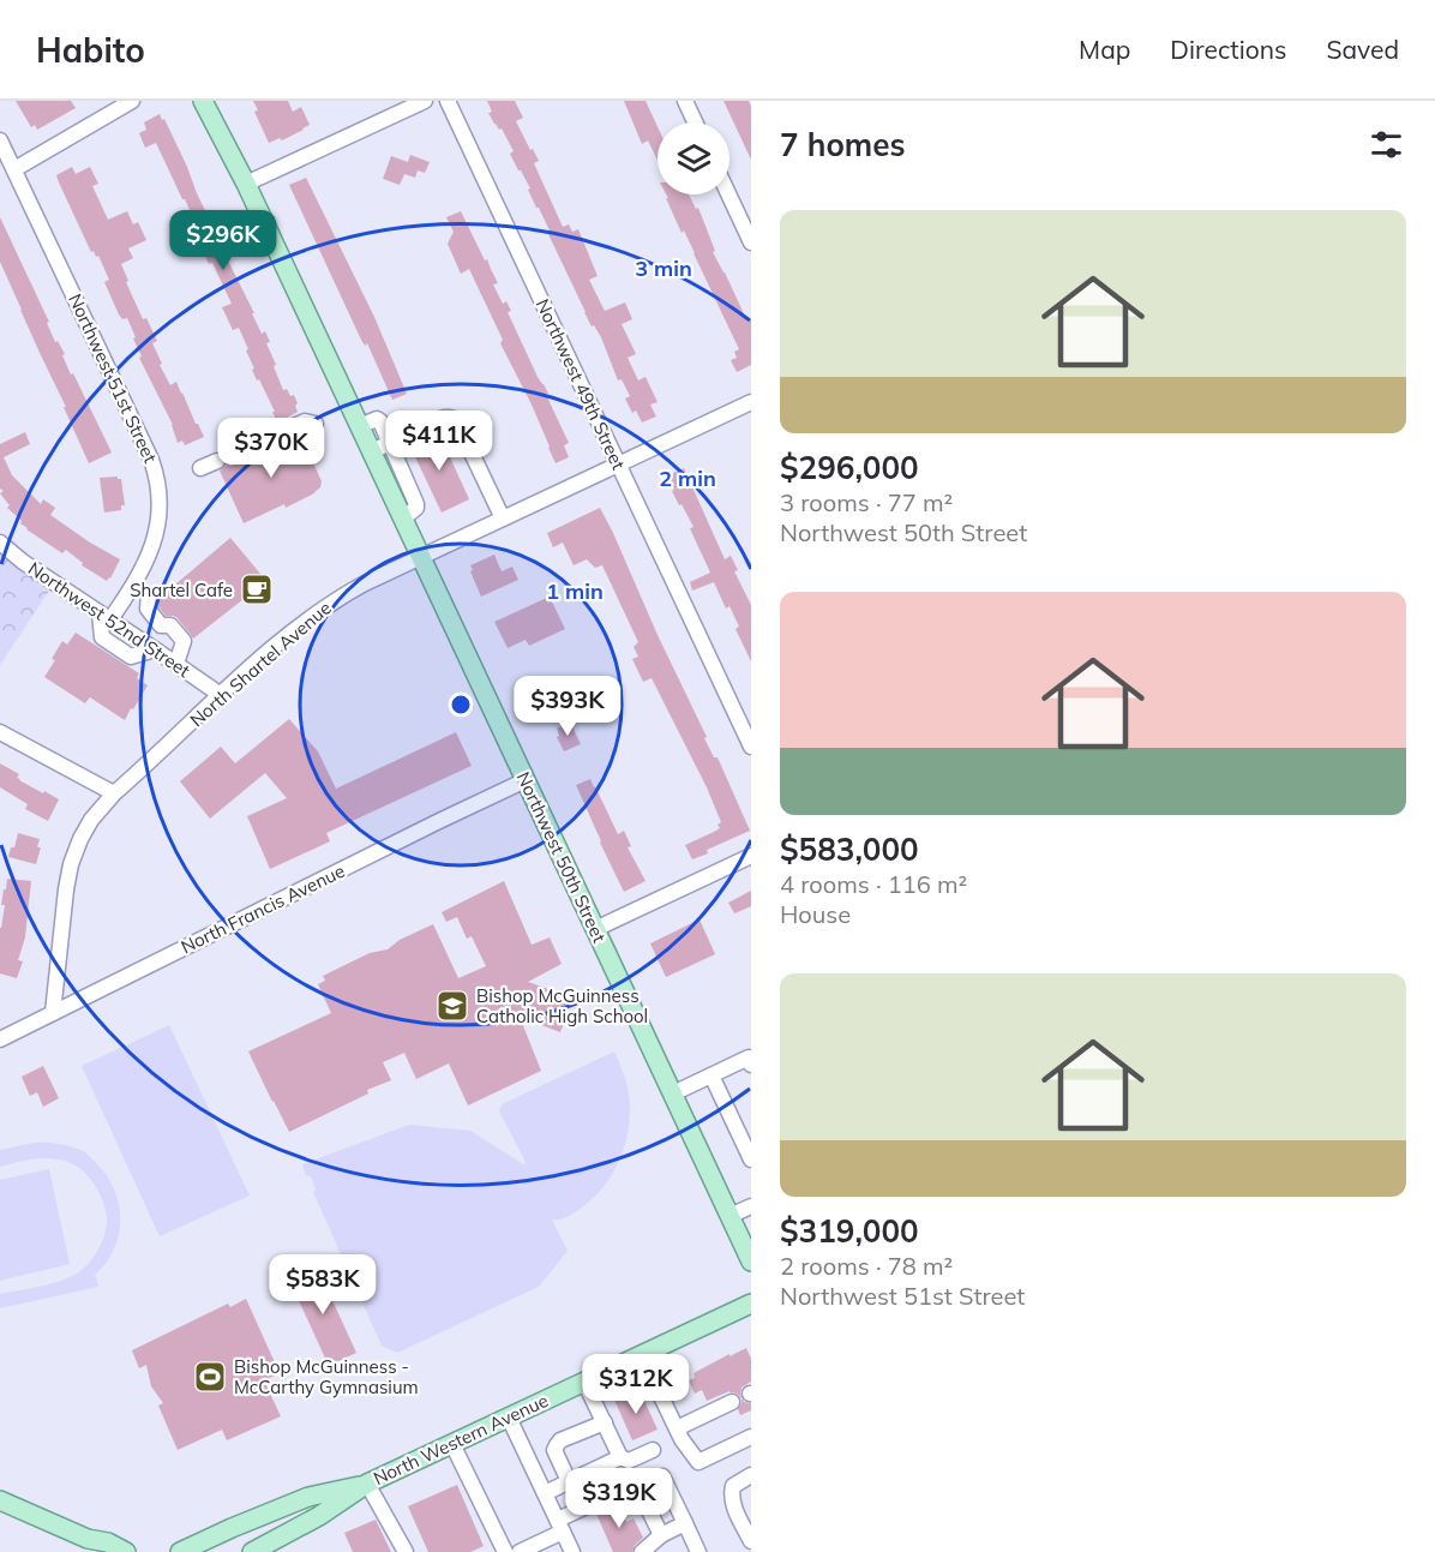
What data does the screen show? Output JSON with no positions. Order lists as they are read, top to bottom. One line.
{"streets":{"main road":["Northwest 50th Street","North Western Avenue"],"street":["Northwest 51st Street","Northwest 49th Street","Northwest 52nd Street","North Shartel Avenue","North Francis Avenue"]},"crossings":[["Northwest 51st Street","Northwest 52nd Street"],["Northwest 49th Street","North Shartel Avenue"],["Northwest 52nd Street","North Shartel Avenue"],["North Shartel Avenue","Northwest 50th Street"],["North Shartel Avenue","North Francis Avenue"],["Northwest 50th Street","North Francis Avenue"]],"places":{"cafe":["Shartel Cafe"],"school or university":["Bishop McGuinness Catholic High School"],"sports":["Bishop McGuinness - McCarthy Gymnasium"]},"page":{"header":"Habito","nav":["Map","Directions","Saved"],"heading":"7 homes","list":[{"name":"$296,000","note":"3 rooms · 77 m² · Northwest 50th Street"},{"name":"$583,000","note":"4 rooms · 116 m² · House"},{"name":"$319,000","note":"2 rooms · 78 m² · Northwest 51st Street"}],"price":["$296K","$411K","$370K","$393K","$583K","$312K","$319K"]},"rings":["3 min","2 min","1 min"]}
